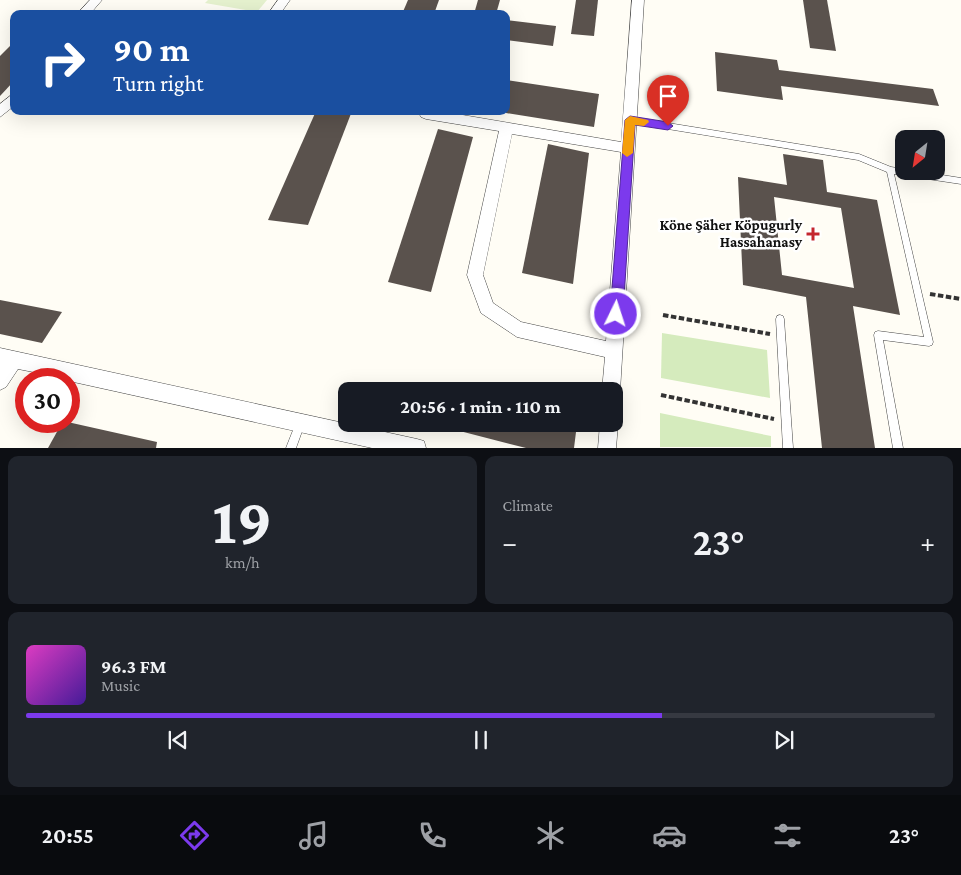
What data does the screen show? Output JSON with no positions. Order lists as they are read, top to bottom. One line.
{"places":{"health":["Köne Şäher Köpugurly Hassahanasy"]},"north":"bottom left","page":{"turn":["90 m","Turn right"],"limit":"30","trip":"20:56 · 1 min · 110 m","tile":[["19","km/h"],"Climate"],"heat":["−","23°","+"],"song":["96.3 FM","Music"],"tabs":["20:55","23°"]}}
